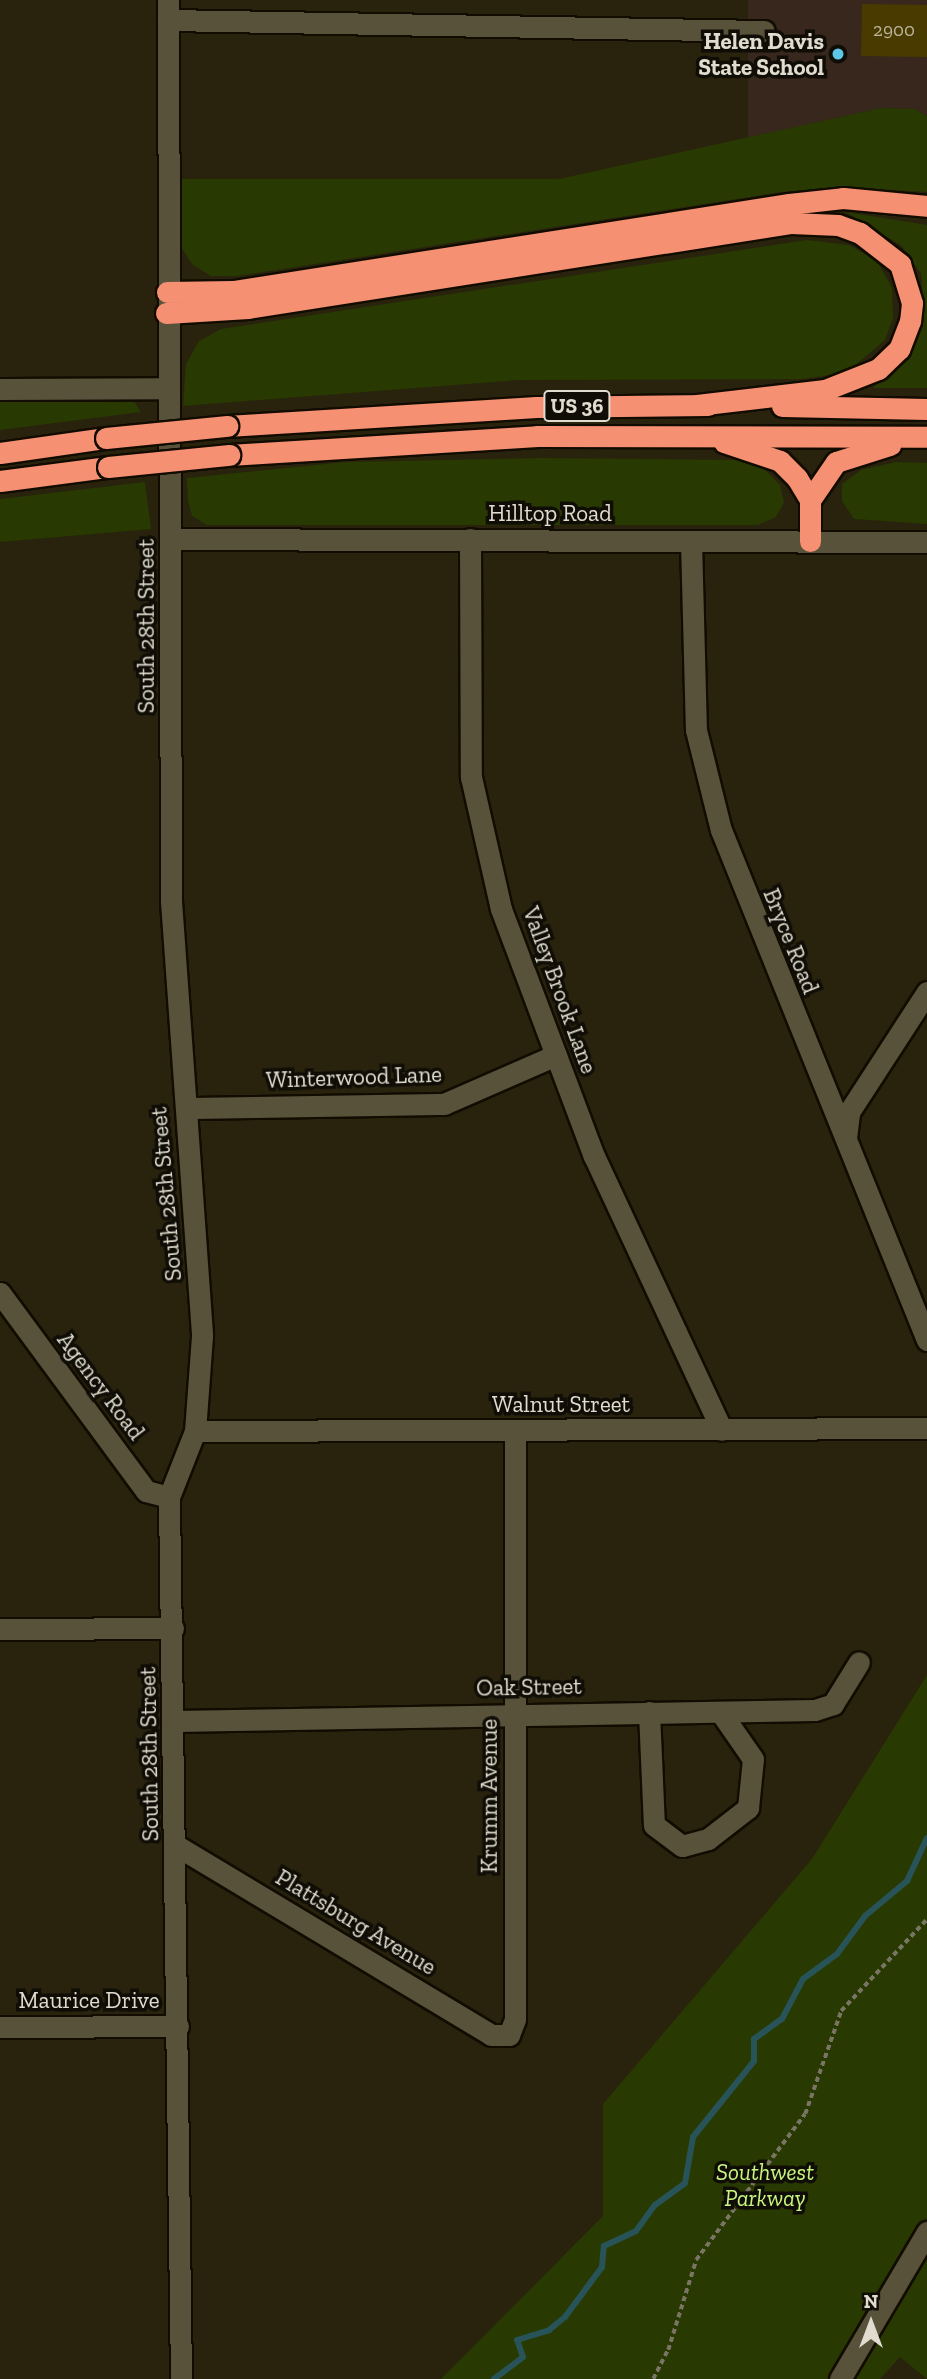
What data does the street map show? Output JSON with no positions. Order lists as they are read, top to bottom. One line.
{"streets":{"highway":["US 36"],"street":["Hilltop Road","South 28th Street","Bryce Road","Valley Brook Lane","Winterwood Lane","Agency Road","Walnut Street","Oak Street","Krumm Avenue","Plattsburg Avenue","Maurice Drive"]},"crossings":[["Hilltop Road","South 28th Street"],["Hilltop Road","Bryce Road"],["Hilltop Road","Valley Brook Lane"],["South 28th Street","Winterwood Lane"],["South 28th Street","Agency Road"],["South 28th Street","Walnut Street"],["South 28th Street","Oak Street"],["South 28th Street","Plattsburg Avenue"],["South 28th Street","Maurice Drive"],["Valley Brook Lane","Winterwood Lane"],["Valley Brook Lane","Walnut Street"],["Walnut Street","Krumm Avenue"],["Oak Street","Krumm Avenue"],["Krumm Avenue","Plattsburg Avenue"]],"parks":["Southwest Parkway"],"places":["Helen Davis State School"],"house_numbers":["2900"],"north":"top"}
